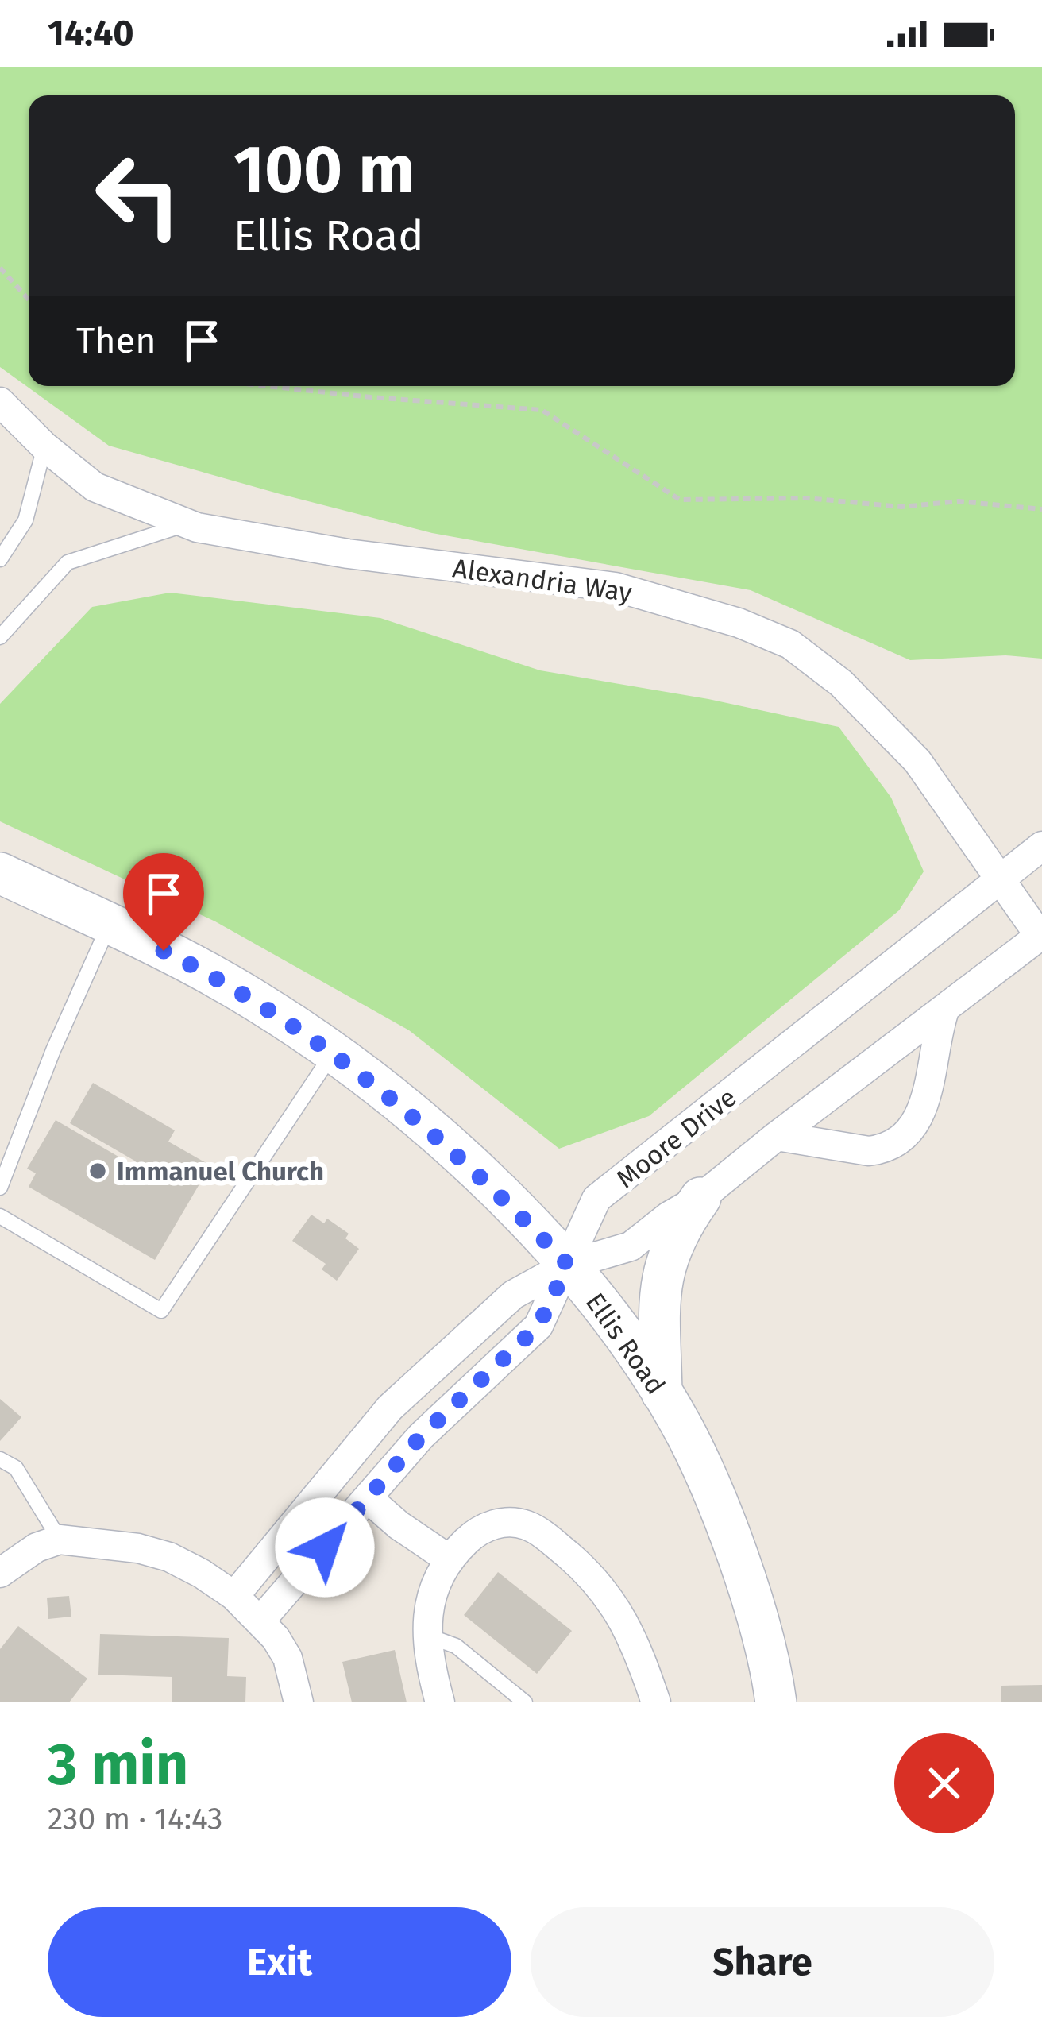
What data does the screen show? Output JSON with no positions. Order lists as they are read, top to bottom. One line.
{"streets":{"main road":["Ellis Road"],"street":["Alexandria Way","Moore Drive"]},"crossings":[["Alexandria Way","Moore Drive"],["Moore Drive","Ellis Road"]],"places":["Immanuel Church"],"page":{"status":"14:40","turn":["100 m","Ellis Road"],"then":"Then","heading":["3 min","230 m · 14:43"],"buttons":["Exit","Share"]}}
